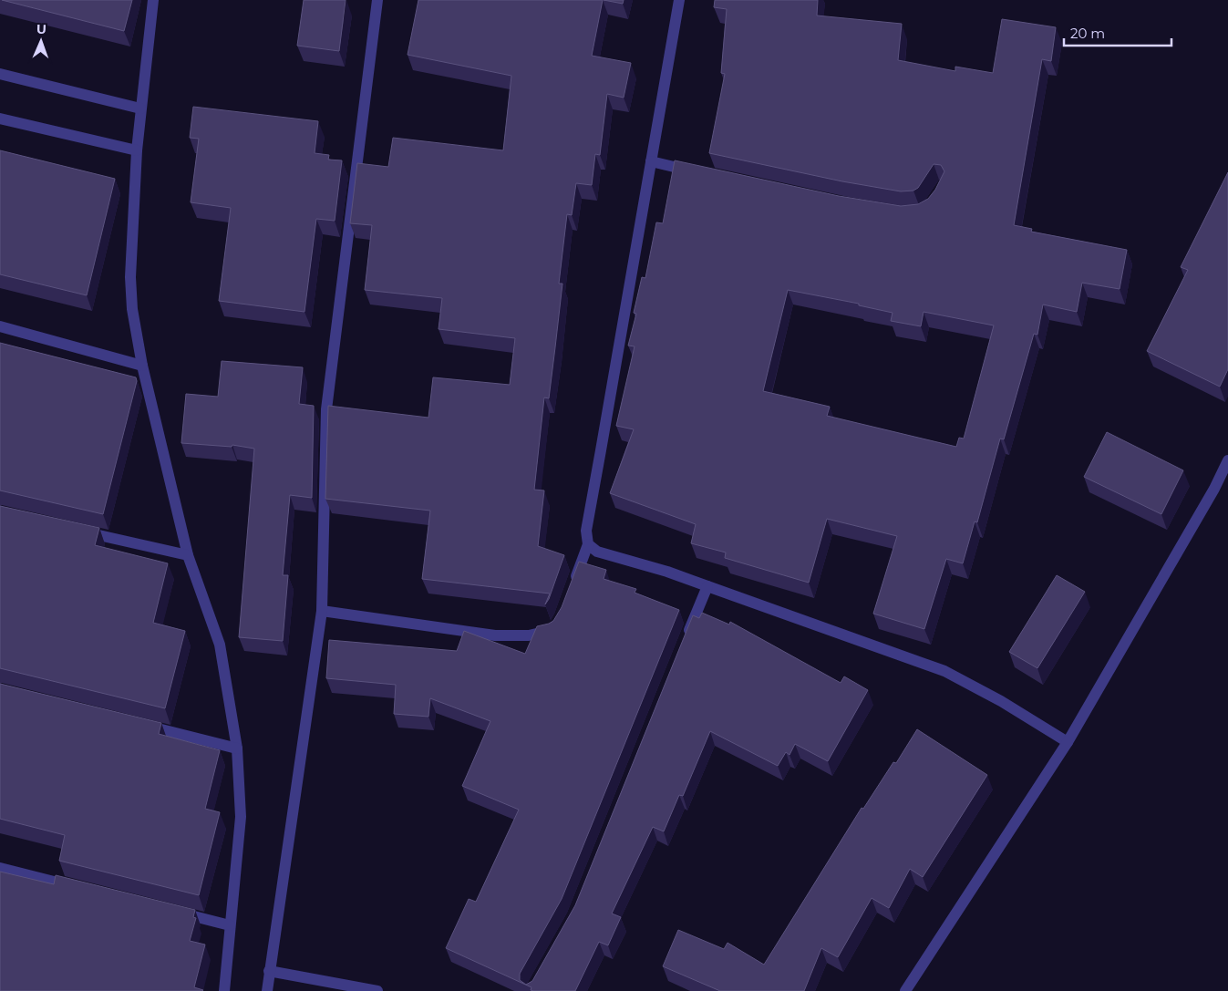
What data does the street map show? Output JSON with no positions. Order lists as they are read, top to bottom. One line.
{"scale_bar":"20 m","north":"top"}
